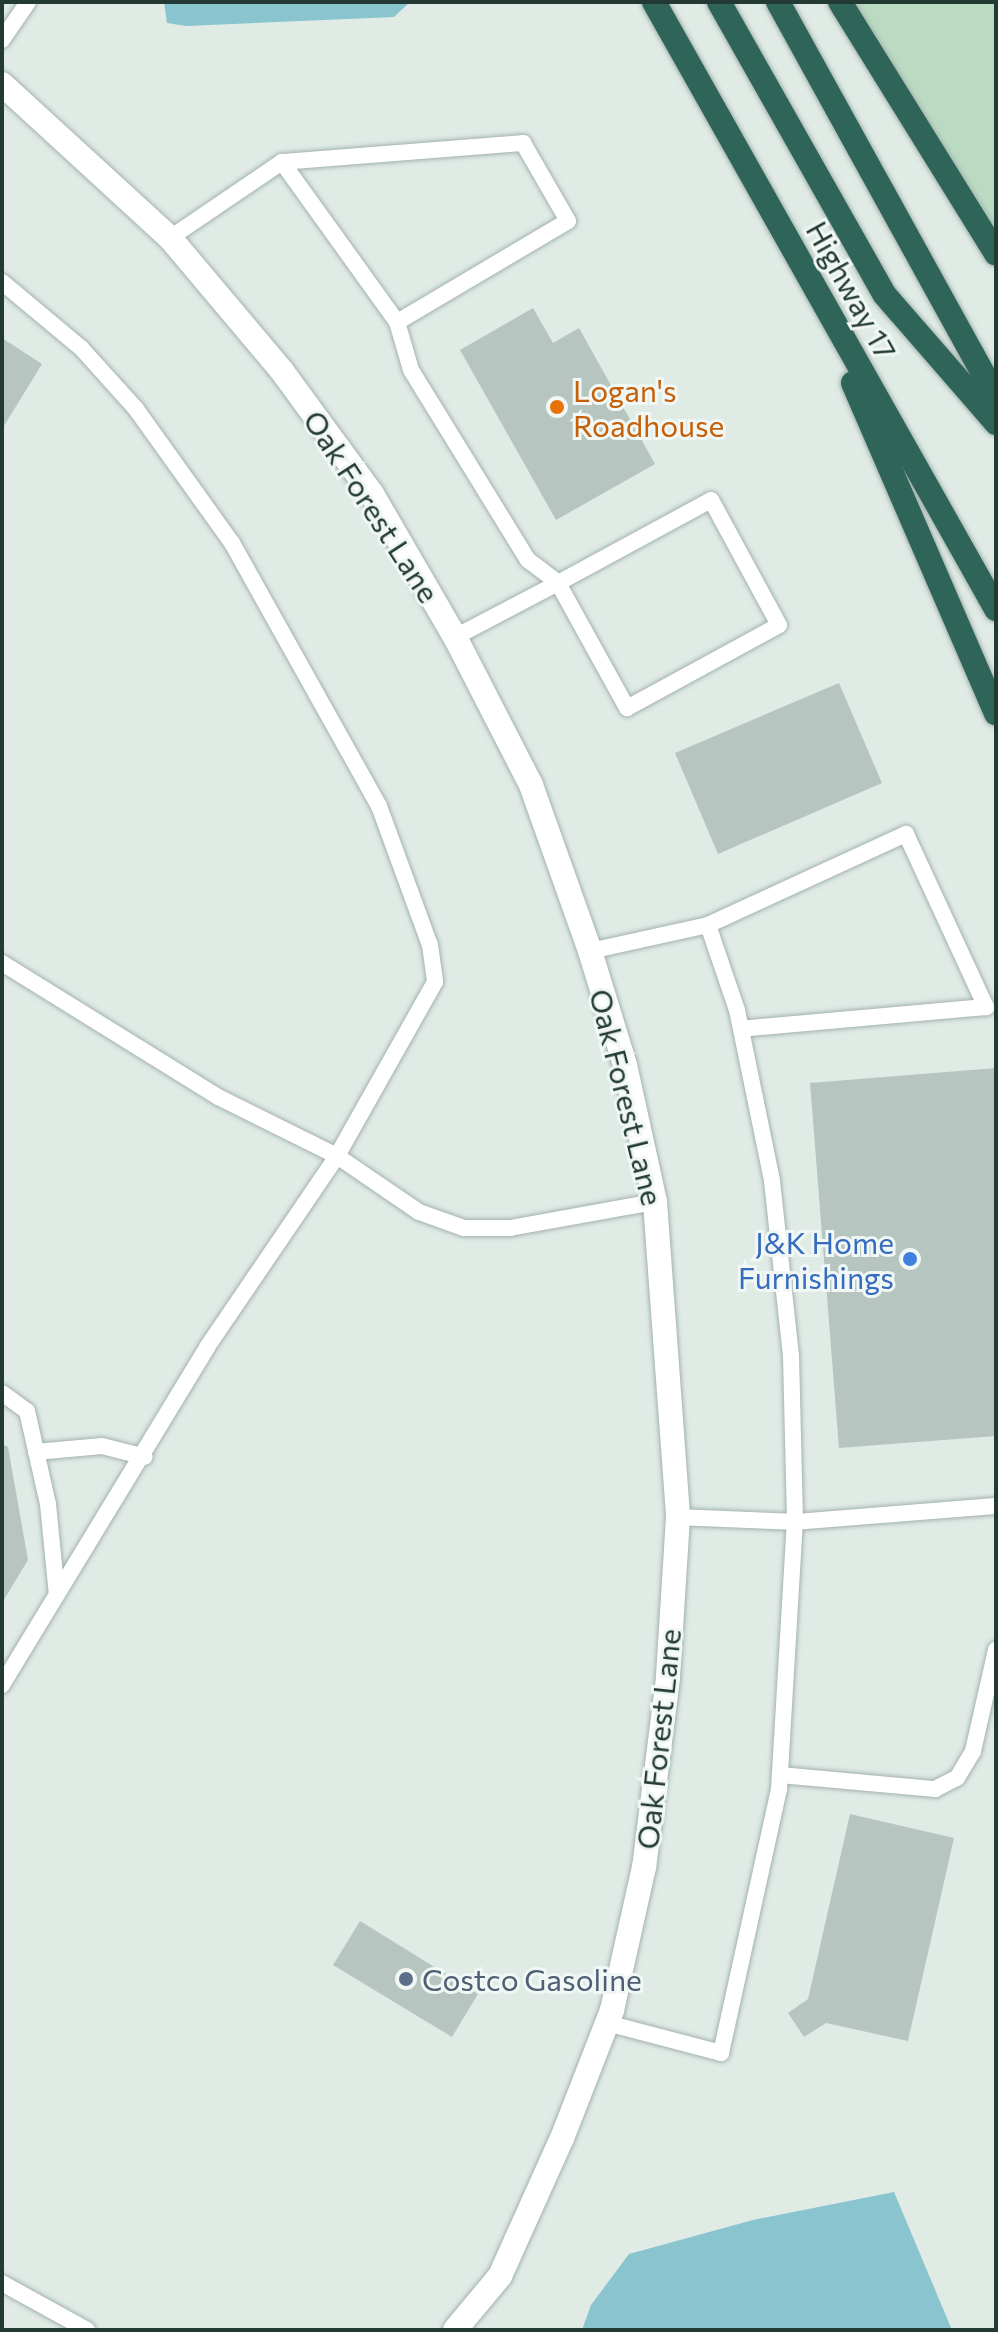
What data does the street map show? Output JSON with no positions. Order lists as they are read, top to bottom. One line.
{"streets":{"highway":["Highway 17"],"street":["Oak Forest Lane"]},"places":["Logan's Roadhouse","J&K Home Furnishings","Costco Gasoline"]}
